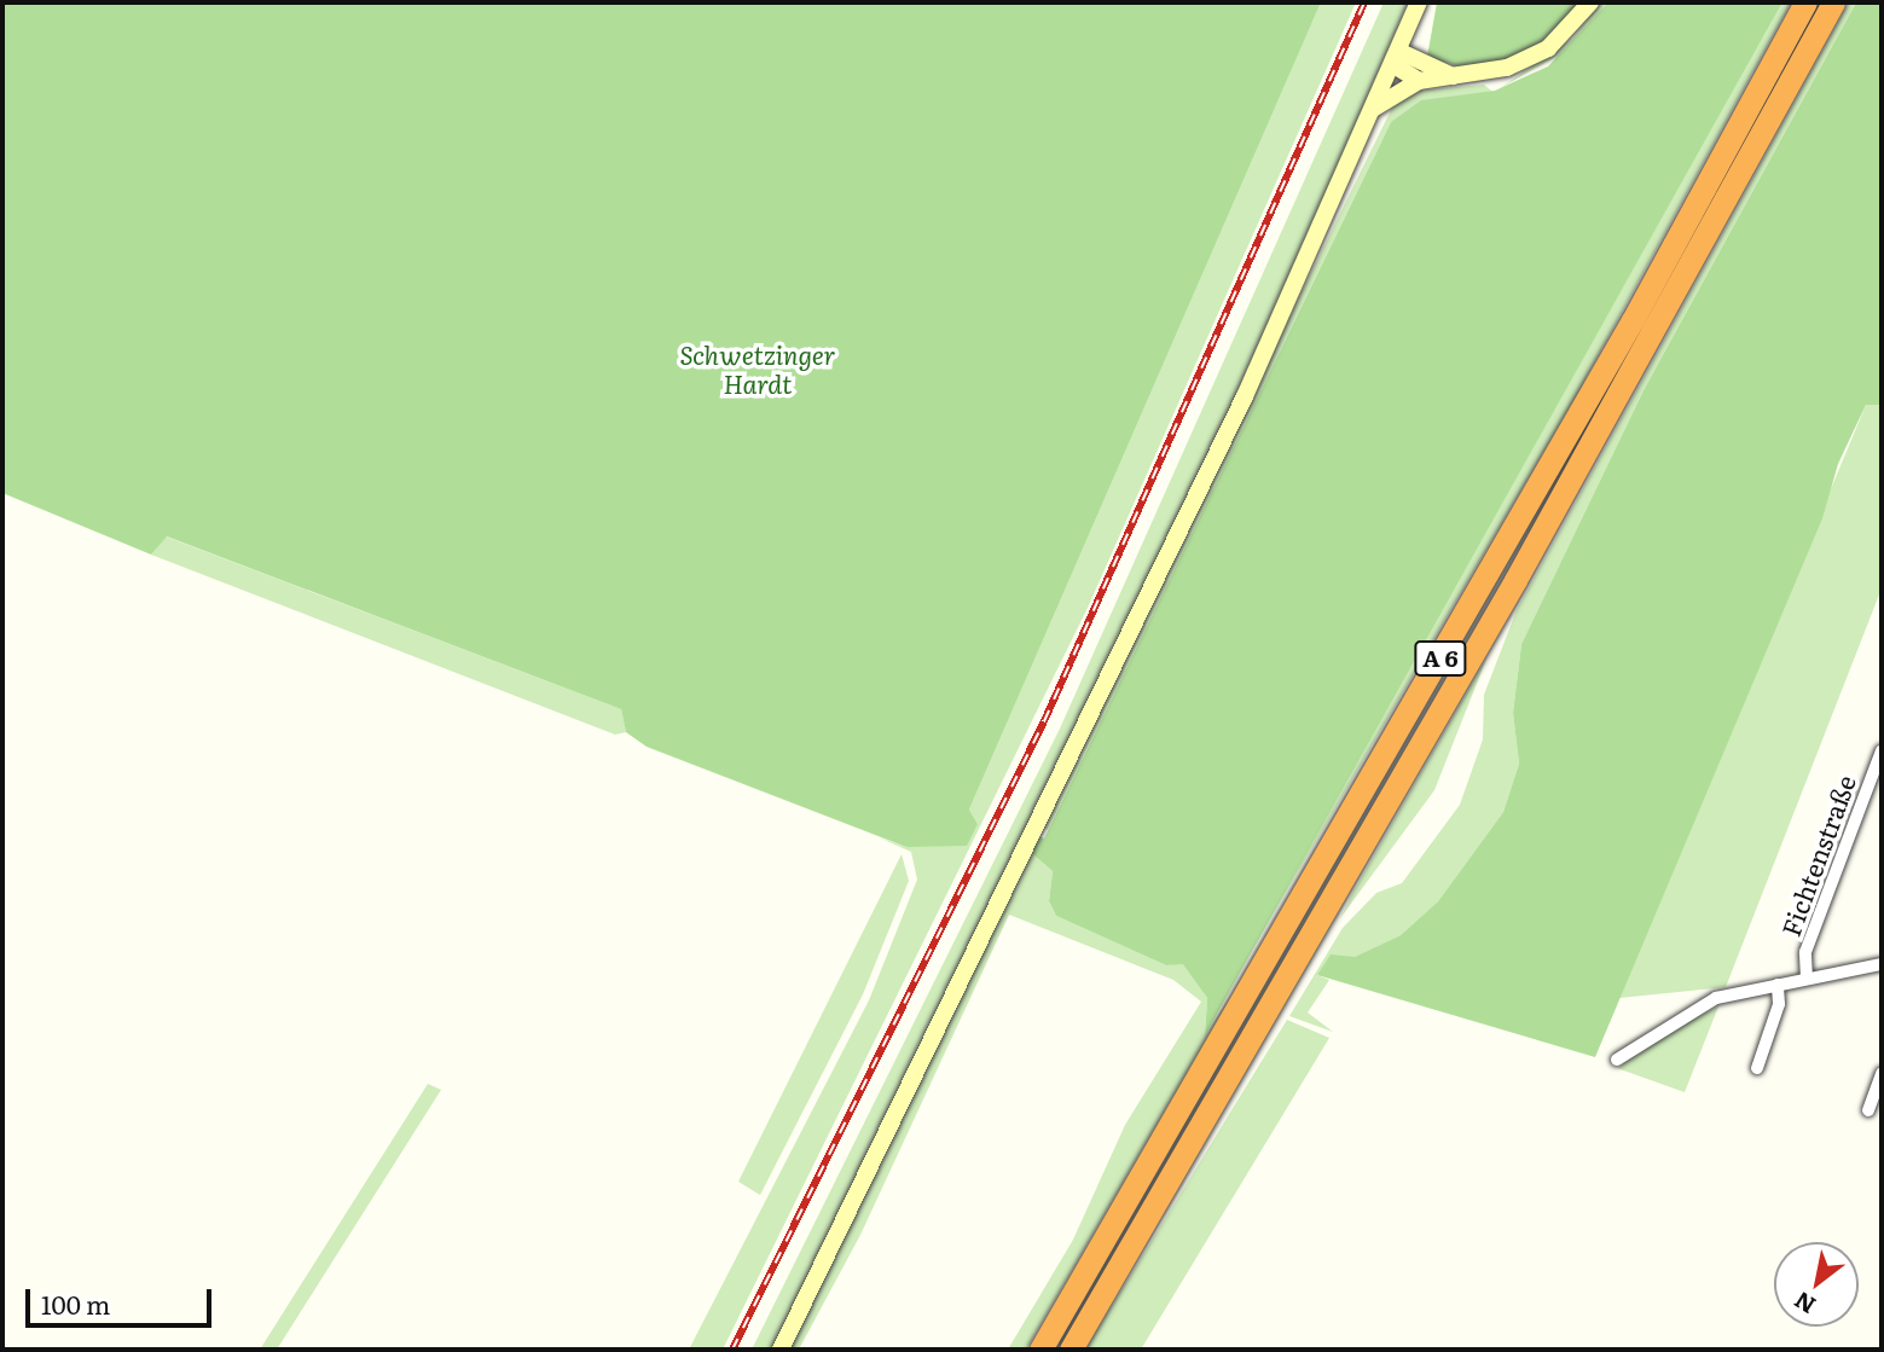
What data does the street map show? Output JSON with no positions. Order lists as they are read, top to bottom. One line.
{"streets":{"highway":["A 6"],"street":["Fichtenstraße"]},"parks":["Schwetzinger Hardt"],"scale_bar":"100 m","north":"bottom left"}
